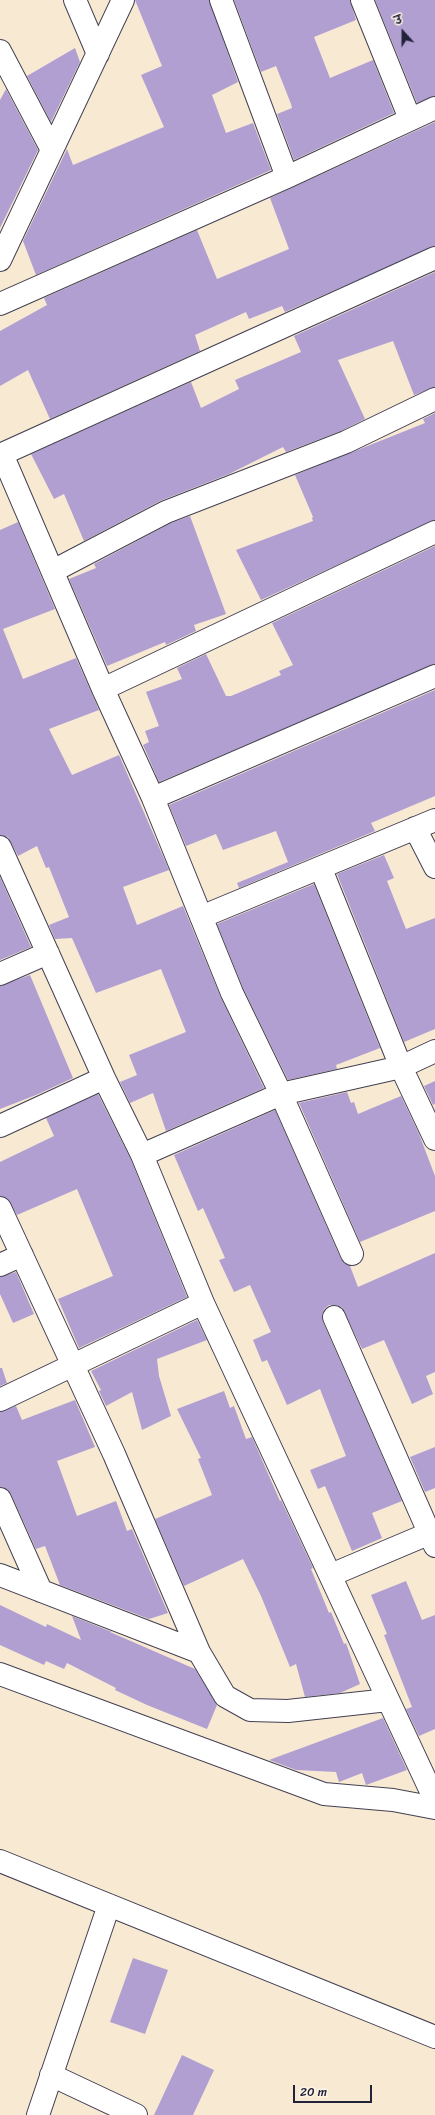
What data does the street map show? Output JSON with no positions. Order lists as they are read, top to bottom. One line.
{"scale_bar":"20 m","north":"top"}
